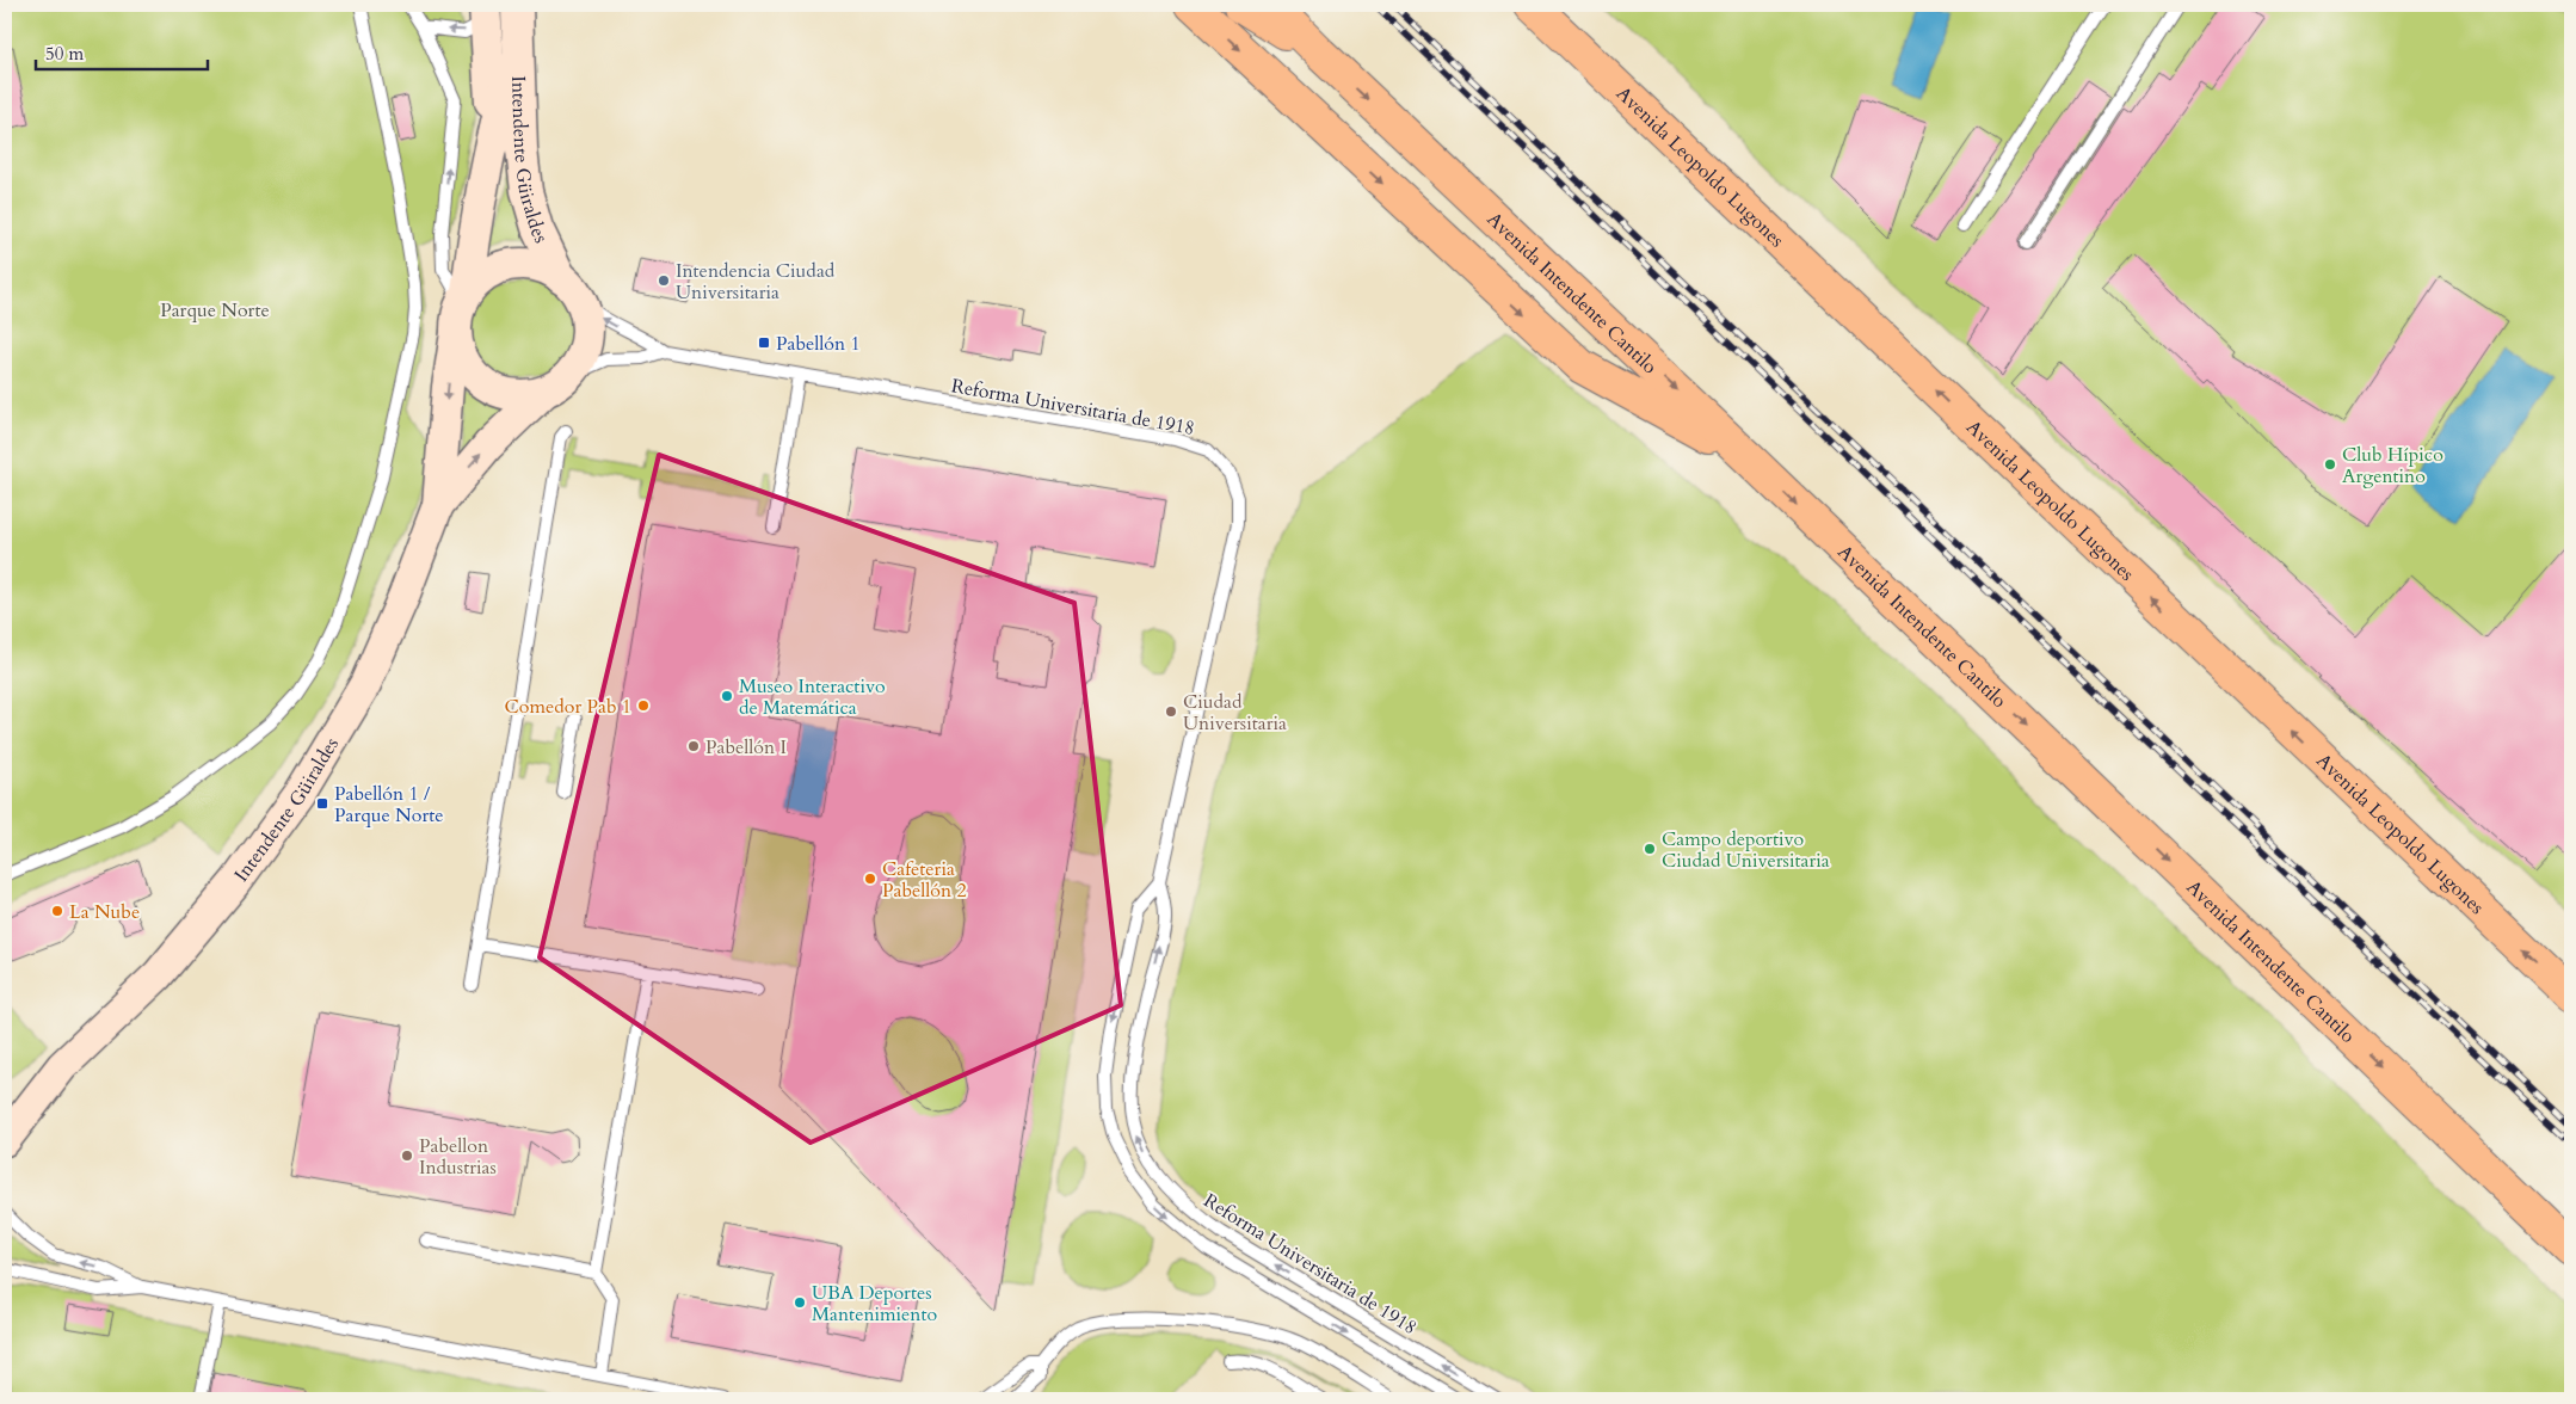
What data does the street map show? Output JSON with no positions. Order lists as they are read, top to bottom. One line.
{"streets":{"highway":["Avenida Leopoldo Lugones","Avenida Intendente Cantilo"],"main road":["Intendente Güiraldes"],"lane":["Reforma Universitaria de 1918"]},"crossings":[["Intendente Güiraldes","Reforma Universitaria de 1918"]],"parks":["Parque Norte"],"places":{"other":["Intendencia Ciudad Universitaria","Club Hípico Argentino","Museo Interactivo de Matemática","Comedor Pab 1","Ciudad Universitaria","Pabellón I","Campo deportivo Ciudad Universitaria","Cafeteria Pabellón 2","La Nube","Pabellon Industrias","UBA Deportes Mantenimiento"],"transit":["Pabellón 1","Pabellón 1 / Parque Norte"]},"scale_bar":"50 m"}
